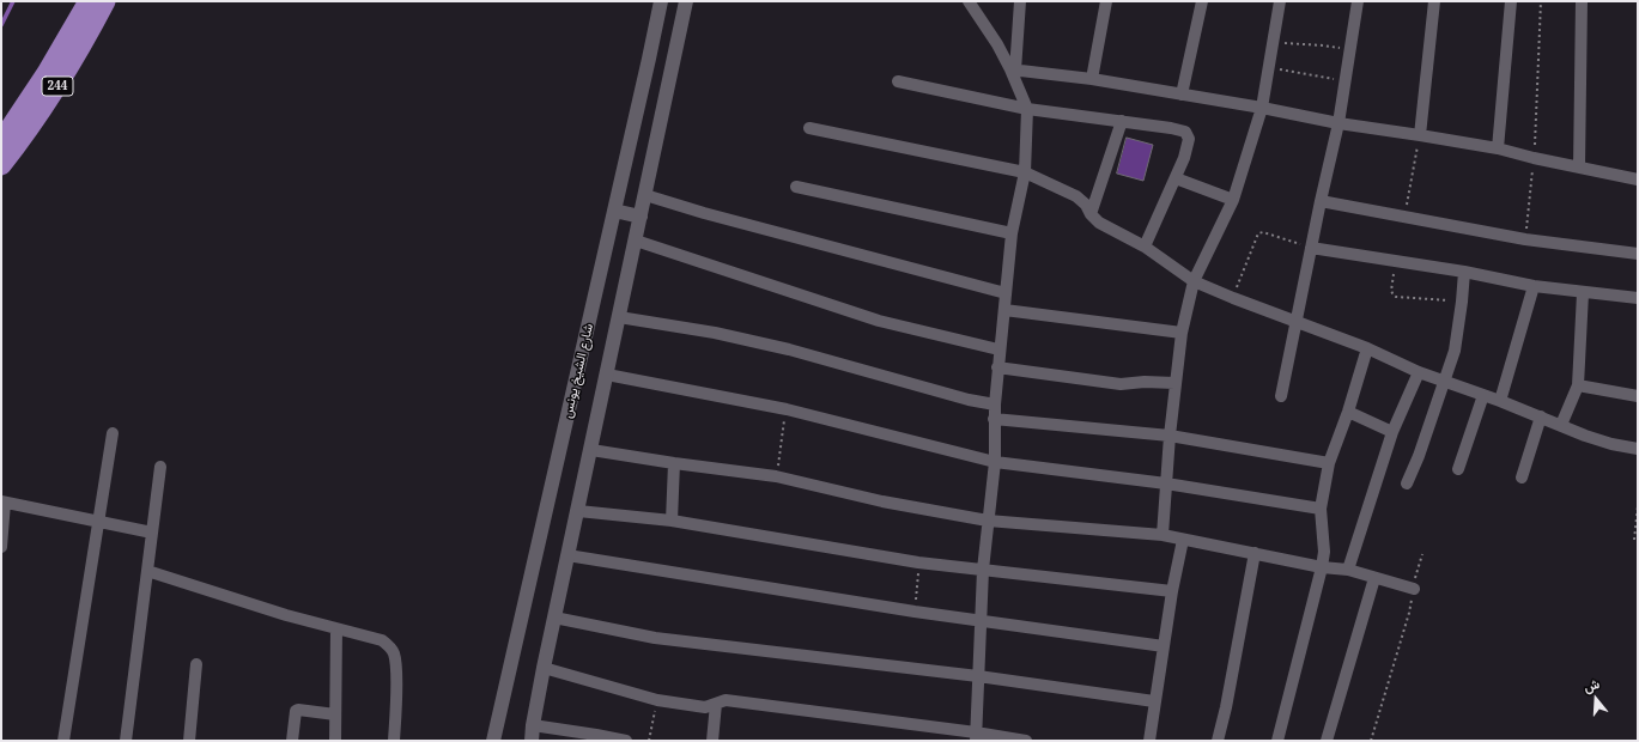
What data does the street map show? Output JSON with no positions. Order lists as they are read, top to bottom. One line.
{"streets":{"highway":["244"],"street":["شارع الشيخ يونس"]},"north":"top"}
